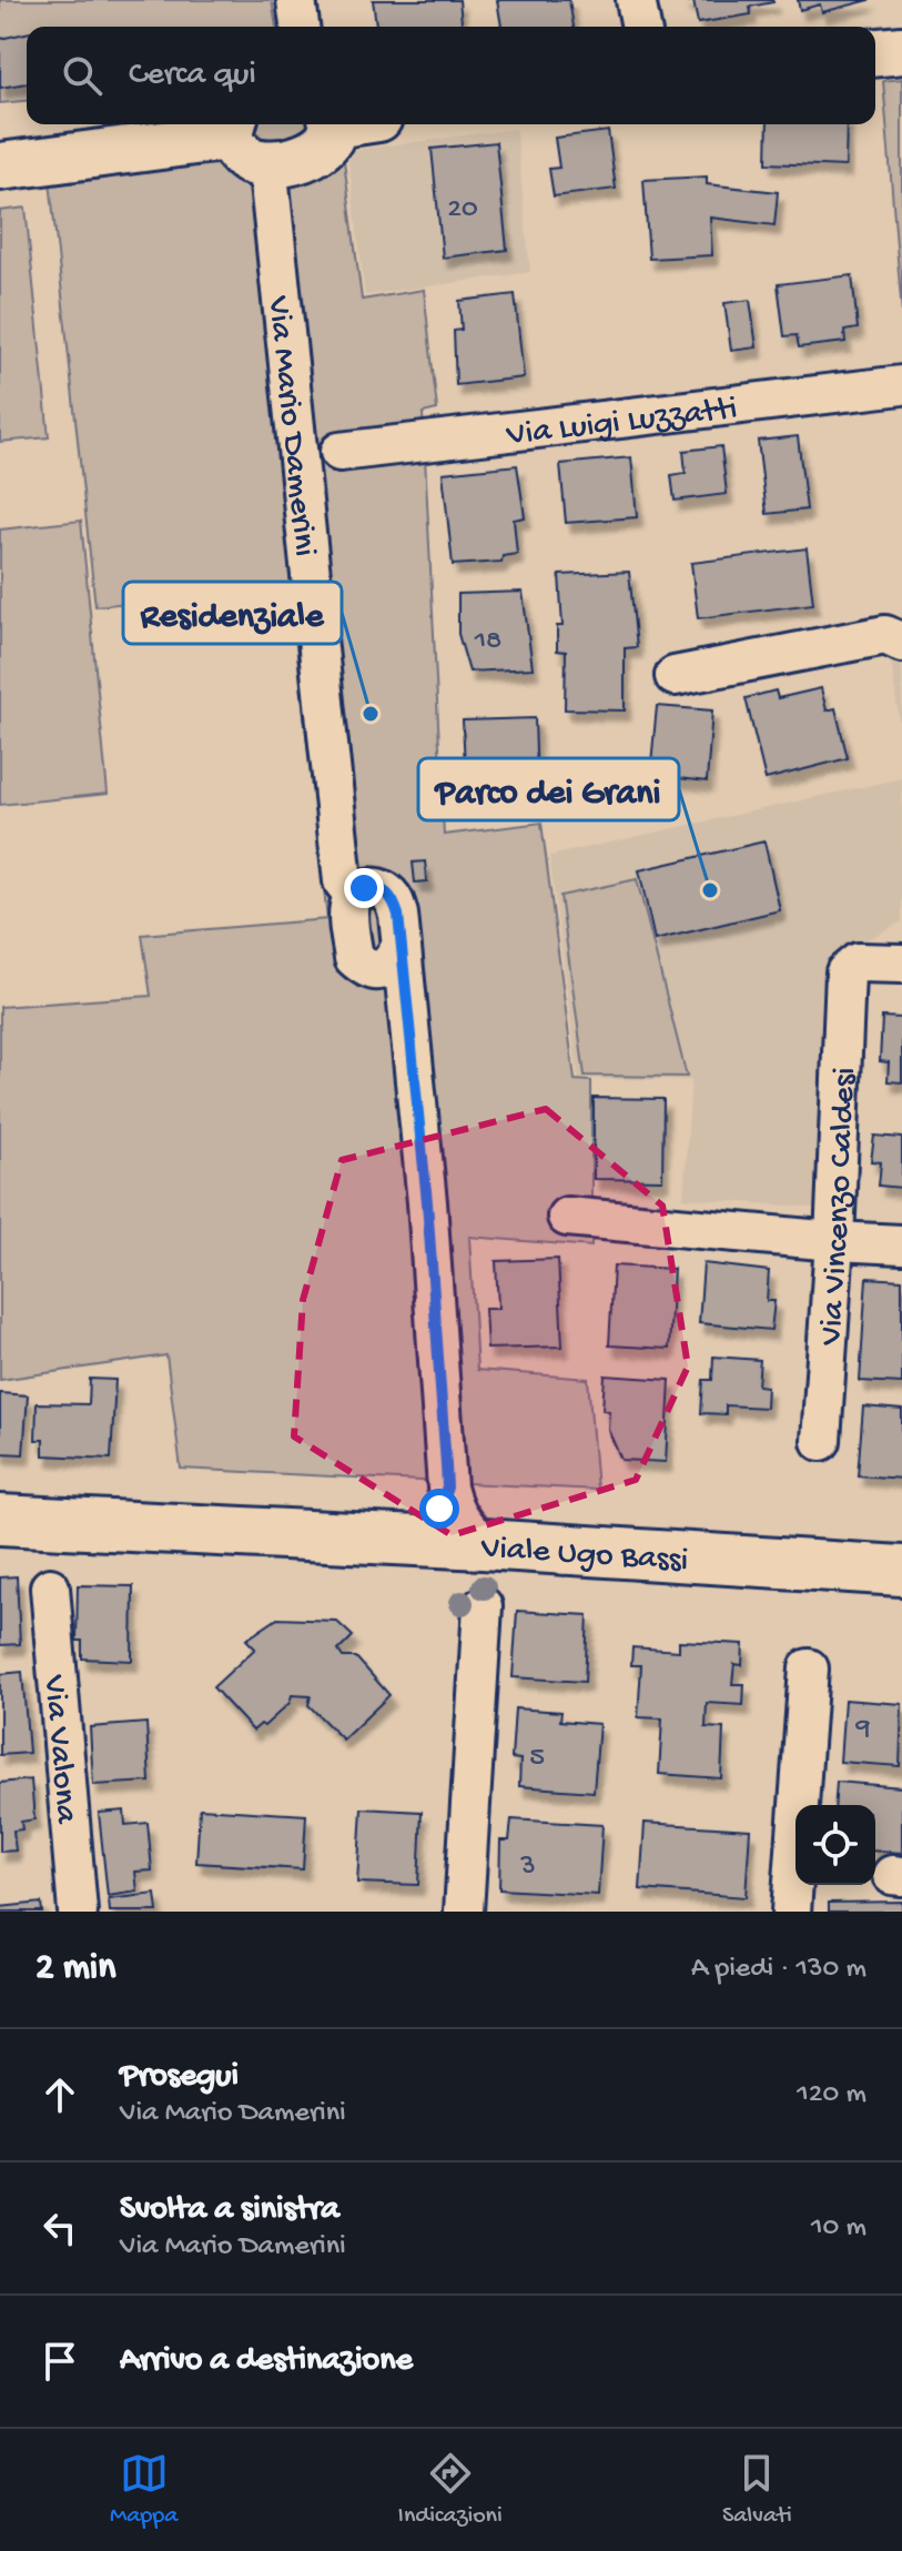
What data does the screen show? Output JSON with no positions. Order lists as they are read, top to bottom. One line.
{"streets":{"main road":["Viale Ugo Bassi"],"street":["Via Luigi Luzzatti","Via Mario Damerini","Via Vincenzo Caldesi","Via Valona"]},"crossings":[["Via Mario Damerini","Viale Ugo Bassi"]],"places":["Residenziale","Parco dei Grani"],"house_numbers":["20","18","9","5","3"],"page":{"search":"Cerca qui","heading":["2 min","A piedi · 130 m"],"list":[["Prosegui","Via Mario Damerini","120 m"],["Svolta a sinistra","Via Mario Damerini","10 m"],"Arrivo a destinazione"],"nav":["Mappa","Indicazioni","Salvati"]}}
